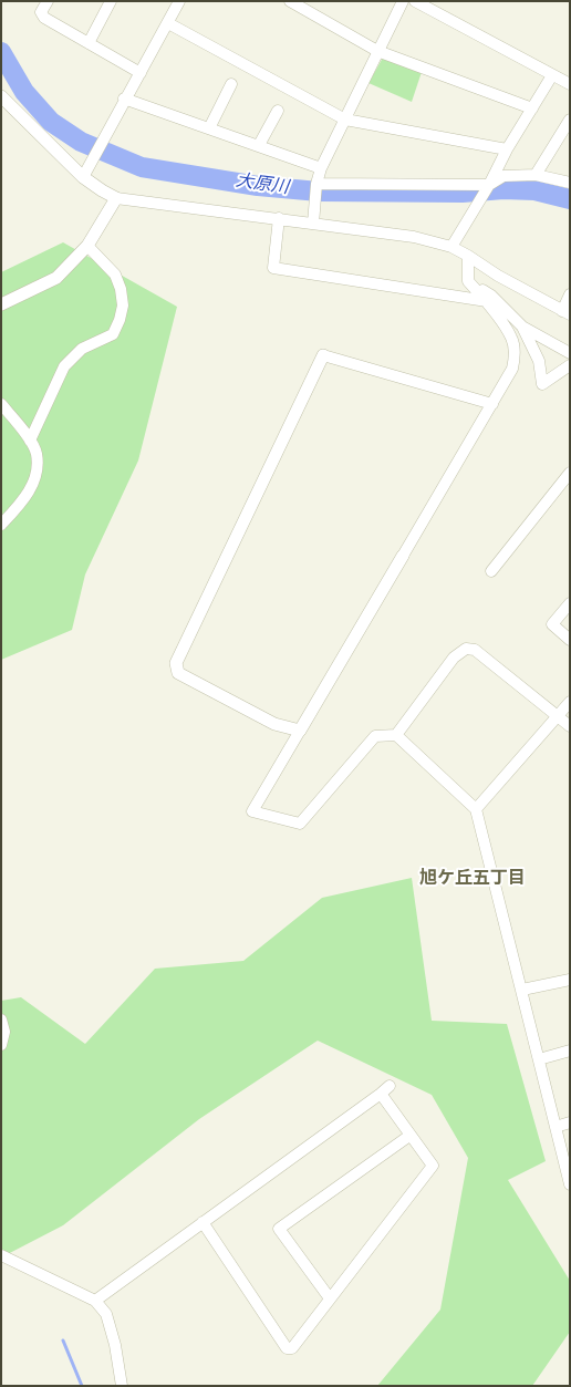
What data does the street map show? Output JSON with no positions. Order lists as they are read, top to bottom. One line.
{"districts":["旭ケ丘五丁目"],"water":["大原川"]}
